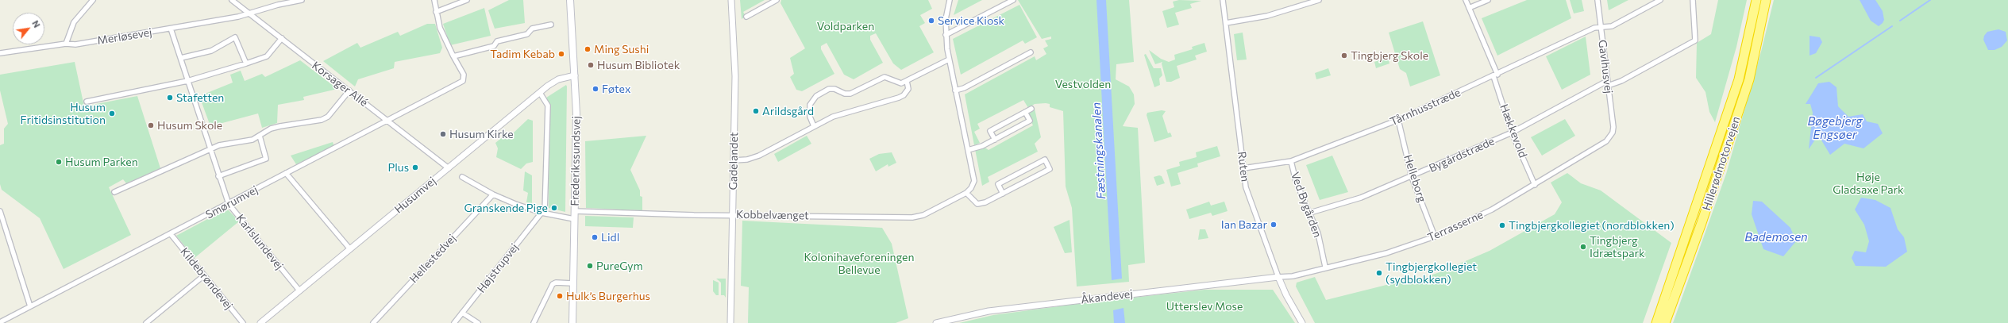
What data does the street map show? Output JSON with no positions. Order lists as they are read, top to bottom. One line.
{"streets":{"highway":["Hillerødmotorvejen"],"main road":["Frederikssundsvej"],"street":["Merløsevej","Gavlhusvej","Korsager Allé","Tårnhusstræde","Hækkevold","Bygårdstræde","Gadelandet","Ruten","Helleborg","Husumvej","Smørumvej","Ved Bygården","Kobbelvænget","Terrasserne","Karlslundevej","Hellestedvej","Højstrupvej","Kildebrøndevej","Åkandevej"]},"crossings":[["Merløsevej","Korsager Allé"],["Merløsevej","Karlslundevej"],["Gavlhusvej","Tårnhusstræde"],["Gavlhusvej","Bygårdstræde"],["Gavlhusvej","Terrasserne"],["Korsager Allé","Husumvej"],["Korsager Allé","Smørumvej"],["Tårnhusstræde","Hækkevold"],["Tårnhusstræde","Ruten"],["Tårnhusstræde","Helleborg"],["Tårnhusstræde","Ved Bygården"],["Hækkevold","Bygårdstræde"],["Hækkevold","Terrasserne"],["Bygårdstræde","Helleborg"],["Bygårdstræde","Ved Bygården"],["Frederikssundsvej","Husumvej"],["Frederikssundsvej","Kobbelvænget"],["Gadelandet","Kobbelvænget"],["Ruten","Terrasserne"],["Ruten","Åkandevej"],["Helleborg","Terrasserne"],["Husumvej","Karlslundevej"],["Smørumvej","Karlslundevej"],["Smørumvej","Kildebrøndevej"],["Ved Bygården","Terrasserne"],["Terrasserne","Åkandevej"]],"water":["Bøgebjerg Engsøer","Fæstningskanalen","Bademosen"],"parks":["Voldparken","Vestvolden","Høje Gladsaxe Park","Kolonihaveforeningen Bellevue","Utterslev Mose"],"places":["Service Kiosk","Ming Sushi","Tadim Kebab","Tingbjerg Skole","Husum Bibliotek","Føtex","Stafetten","Arildsgård","Husum Fritidsinstitution","Husum Skole","Husum Kirke","Husum Parken","Plus","Granskende Pige","Ian Bazar","Tingbjergkollegiet (nordblokken)","Lidl","Tingbjerg Idrætspark","PureGym","Tingbjergkollegiet (sydblokken)","Hulk’s Burgerhus"],"north":"top right"}
